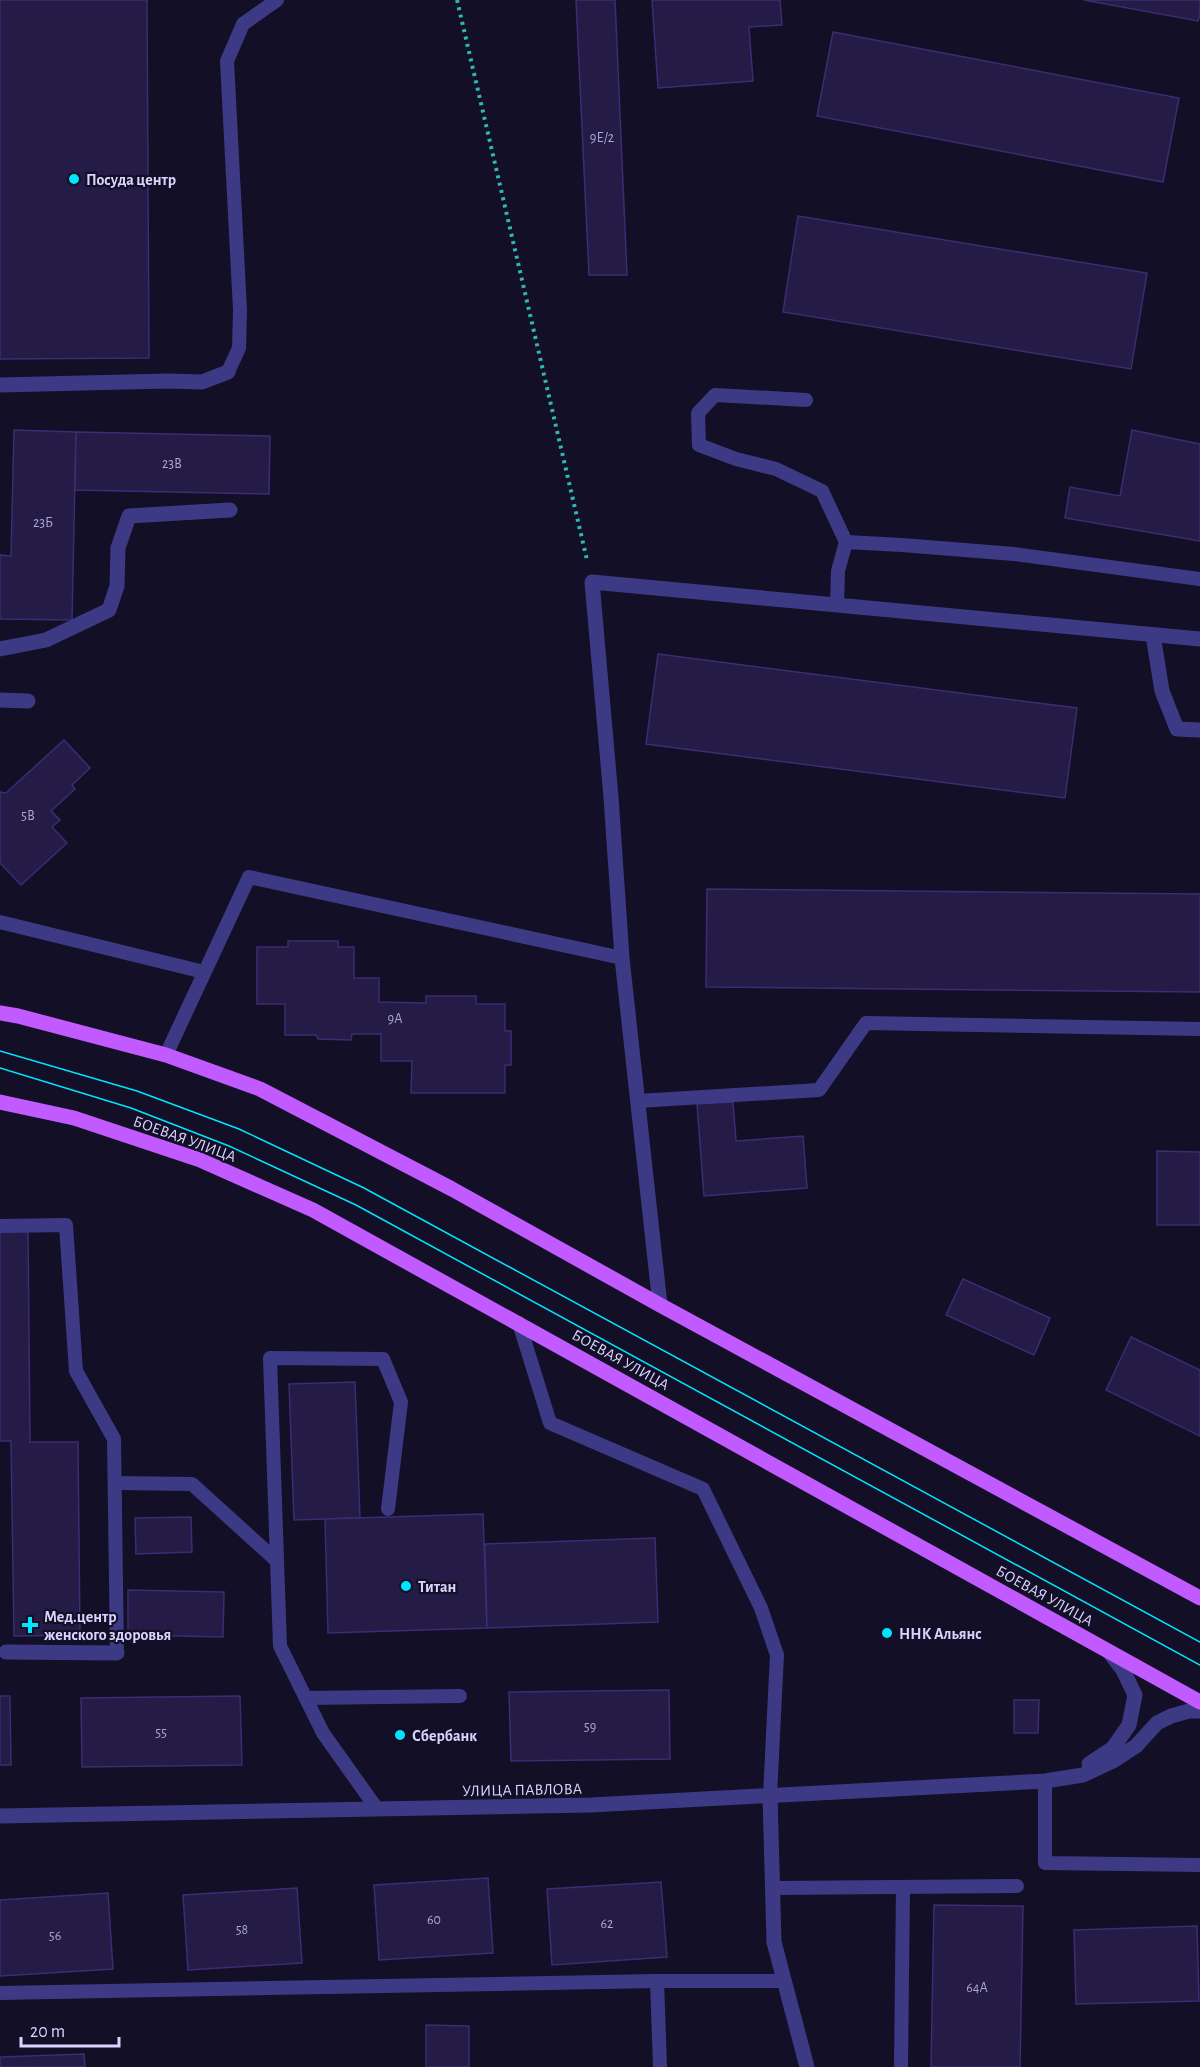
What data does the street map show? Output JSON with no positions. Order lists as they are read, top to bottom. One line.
{"streets":{"main road":["БОЕВАЯ УЛИЦА"],"street":["УЛИЦА ПАВЛОВА"]},"crossings":[["БОЕВАЯ УЛИЦА","УЛИЦА ПАВЛОВА"]],"places":{"other":["Посуда центр","Титан","ННК Альянс","Сбербанк"],"health":["Мед.центр женского здоровья"]},"house_numbers":["9Е/2","23В","23Б","5В","9А","59","55","60","62","58","56","64А"],"scale_bar":"20 m"}
